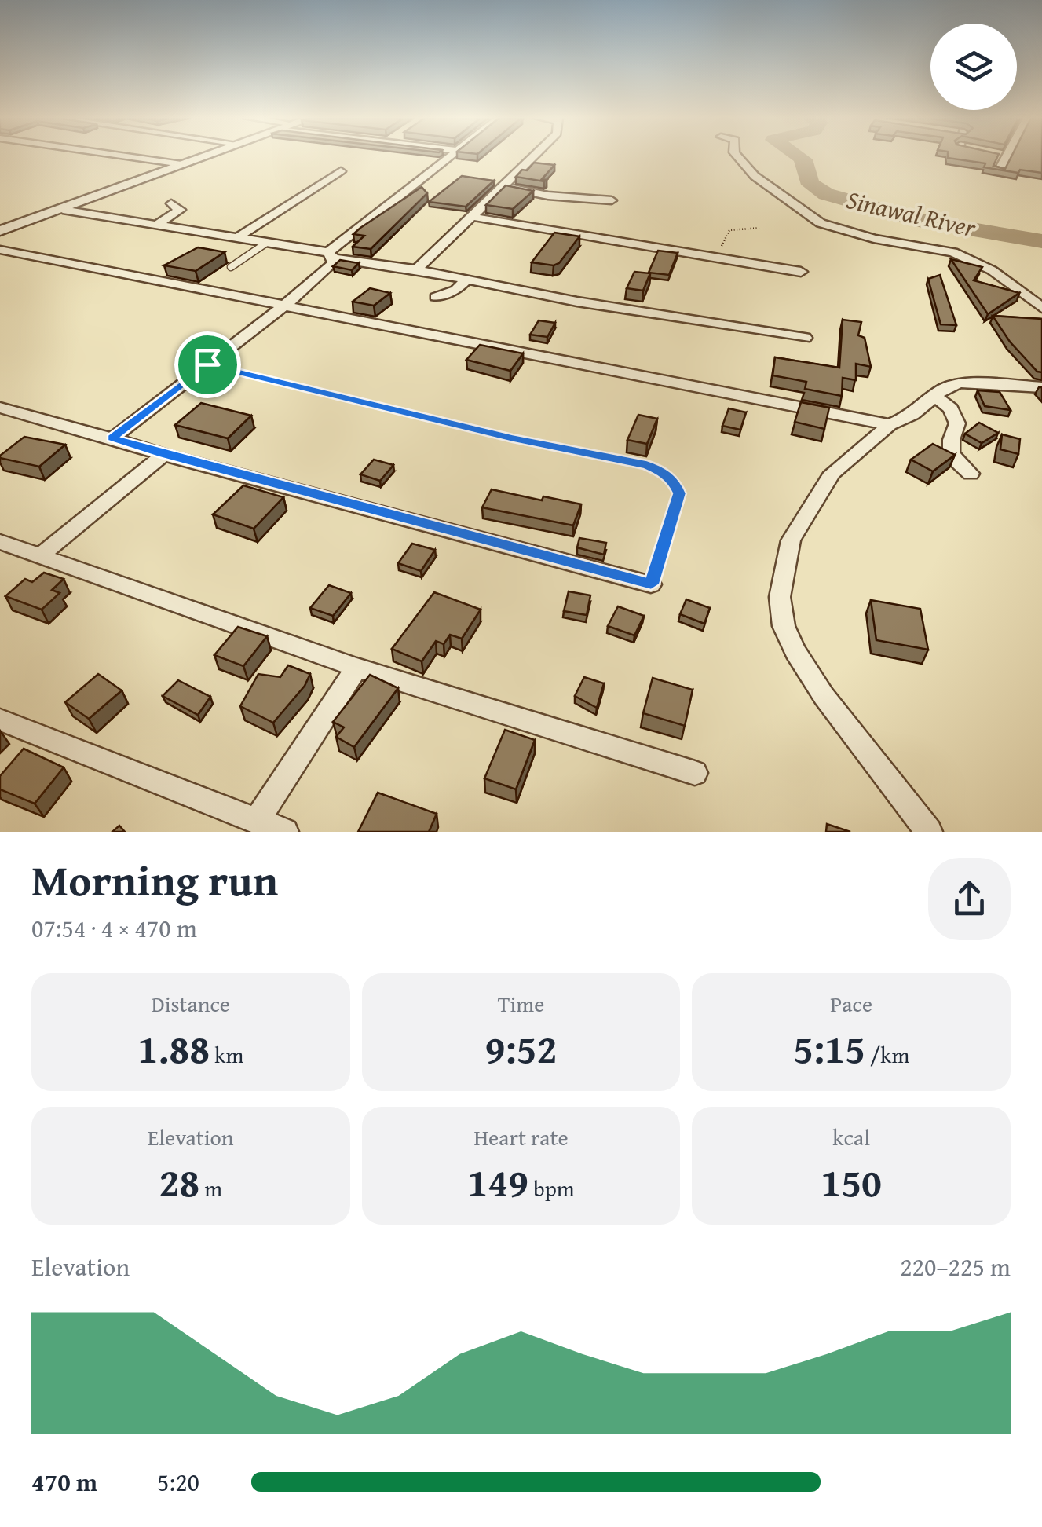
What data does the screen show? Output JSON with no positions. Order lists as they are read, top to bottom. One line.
{"water":["Sinawal River"],"page":{"heading":["Morning run","07:54 · 4 × 470 m"],"stats":[["Distance","1.88 km"],["Time","9:52"],["Pace","5:15 /km"],["Elevation","28 m"],["Heart rate","149 bpm"],["kcal","150"]],"chart":["Elevation","220–225 m"],"list":[{"name":"470 m","note":"5:20"}]}}
